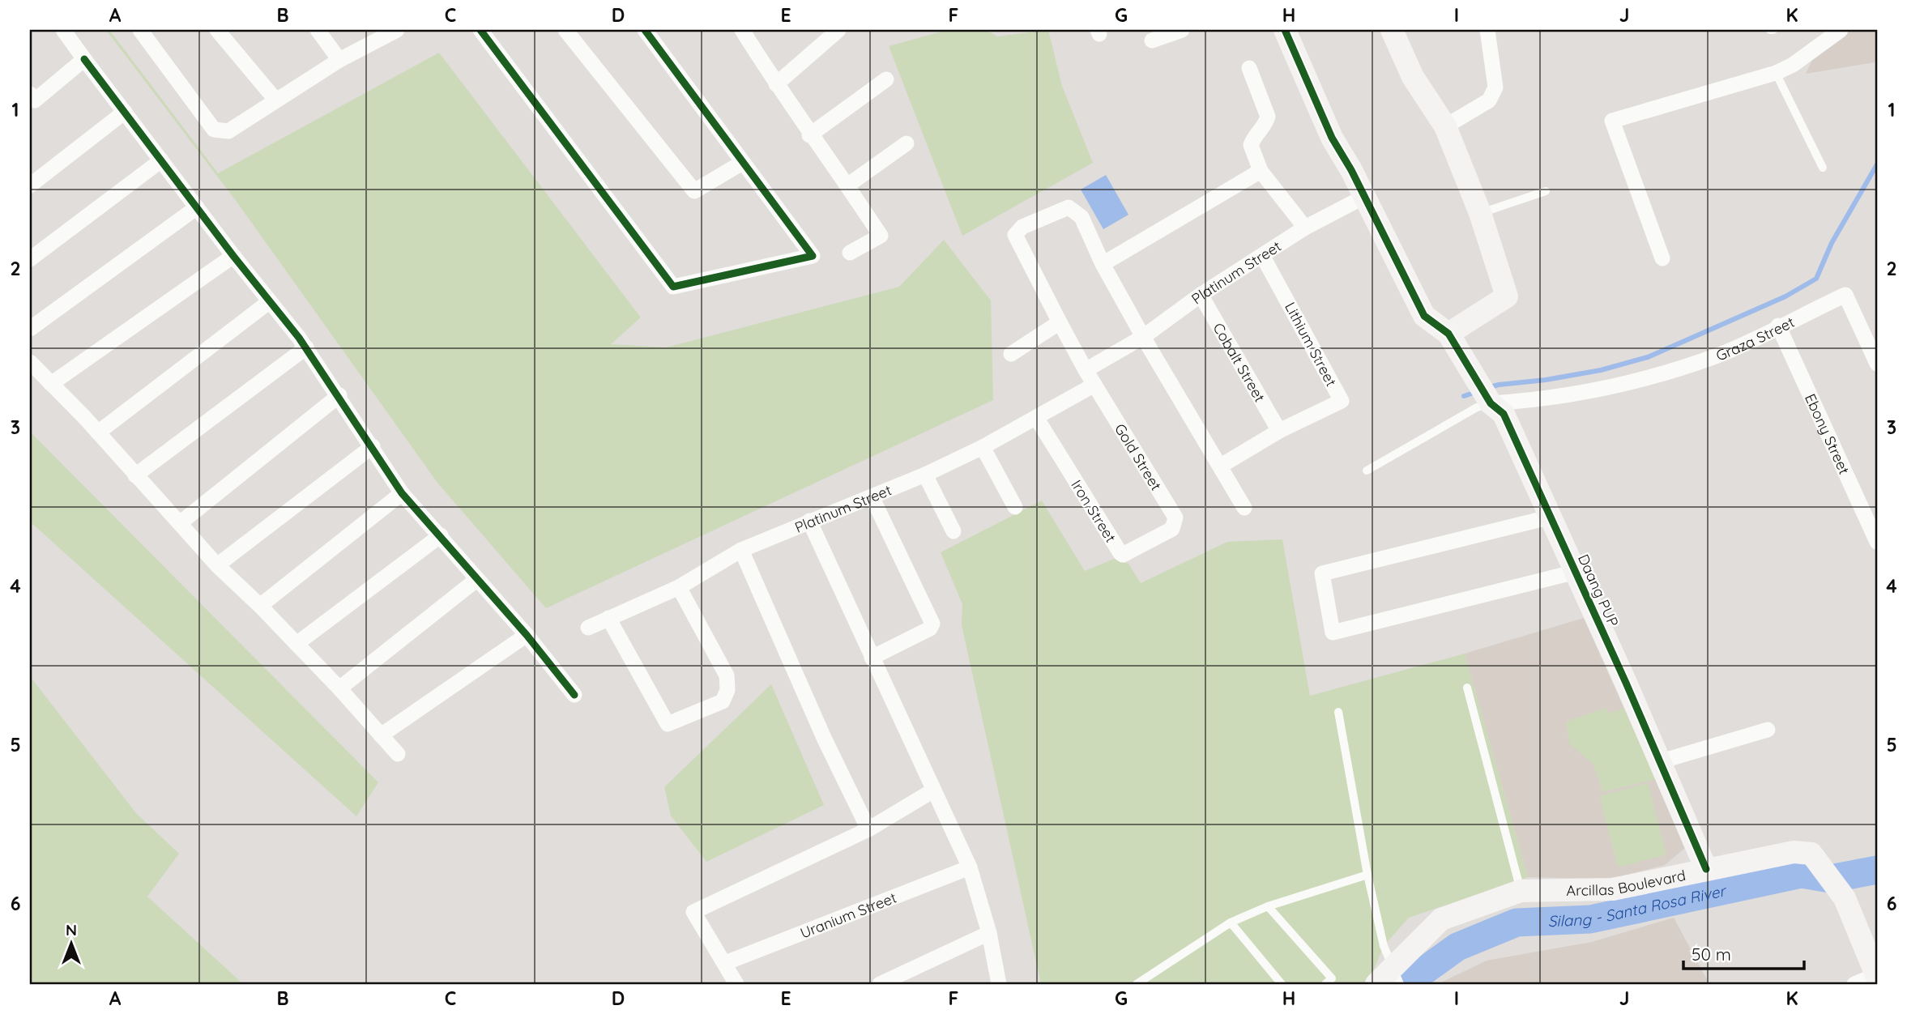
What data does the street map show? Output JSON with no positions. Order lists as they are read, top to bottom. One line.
{"streets":{"street":["Platinum Street","Graza Street","Lithium Street","Cobalt Street","Ebony Street","Gold Street","Iron Street","Daang PUP","Arcillas Boulevard","Uranium Street"]},"crossings":[["Platinum Street","Lithium Street"],["Platinum Street","Cobalt Street"],["Platinum Street","Gold Street"],["Platinum Street","Iron Street"],["Graza Street","Ebony Street"],["Graza Street","Daang PUP"],["Lithium Street","Cobalt Street"],["Gold Street","Iron Street"],["Daang PUP","Arcillas Boulevard"]],"water":["Silang - Santa Rosa River"],"scale_bar":"50 m","north":"top","grid":{"columns":["A","B","C","D","E","F","G","H","I","J","K"],"rows":["1","2","3","4","5","6"]}}
